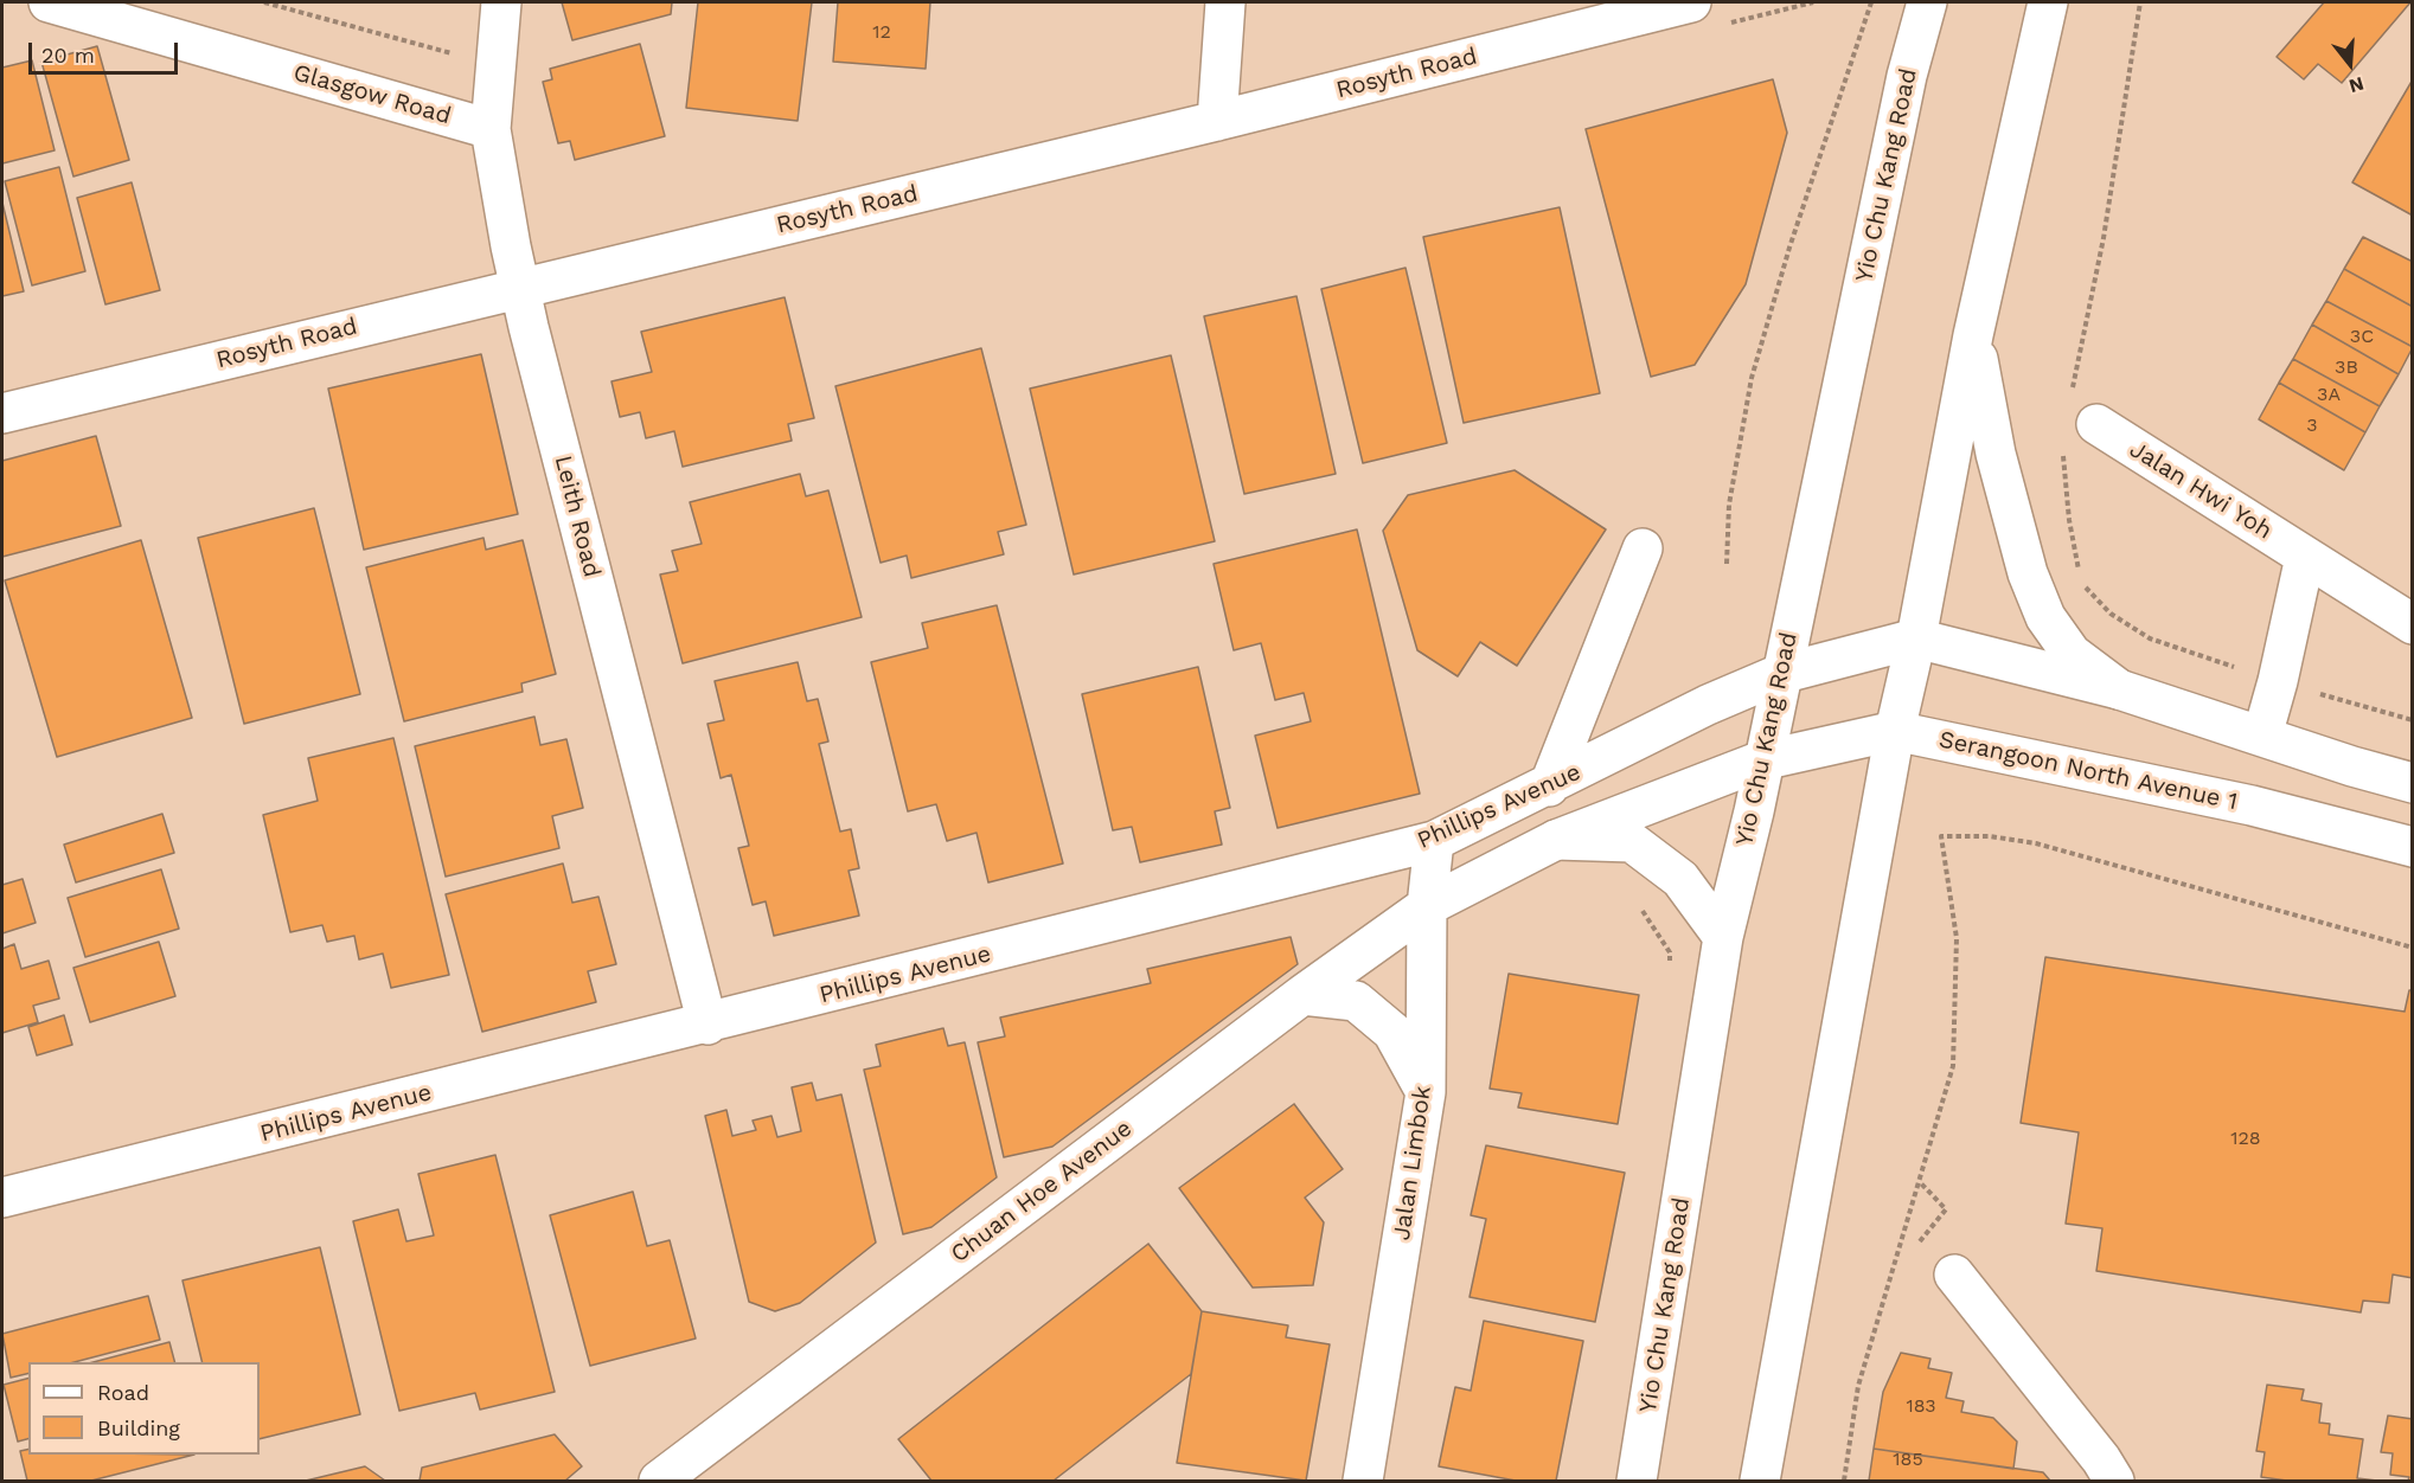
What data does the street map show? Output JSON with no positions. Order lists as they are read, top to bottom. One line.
{"streets":{"street":["Rosyth Road","Glasgow Road","Yio Chu Kang Road","Jalan Hwi Yoh","Leith Road","Serangoon North Avenue 1","Phillips Avenue","Jalan Limbok","Chuan Hoe Avenue"]},"crossings":[["Rosyth Road","Leith Road"],["Glasgow Road","Leith Road"],["Yio Chu Kang Road","Serangoon North Avenue 1"],["Yio Chu Kang Road","Phillips Avenue"],["Leith Road","Phillips Avenue"],["Phillips Avenue","Jalan Limbok"],["Jalan Limbok","Chuan Hoe Avenue"]],"house_numbers":["12","3C","3B","3A","3","128","183","185"],"legend":["Road","Building"],"scale_bar":"20 m","north":"bottom"}
